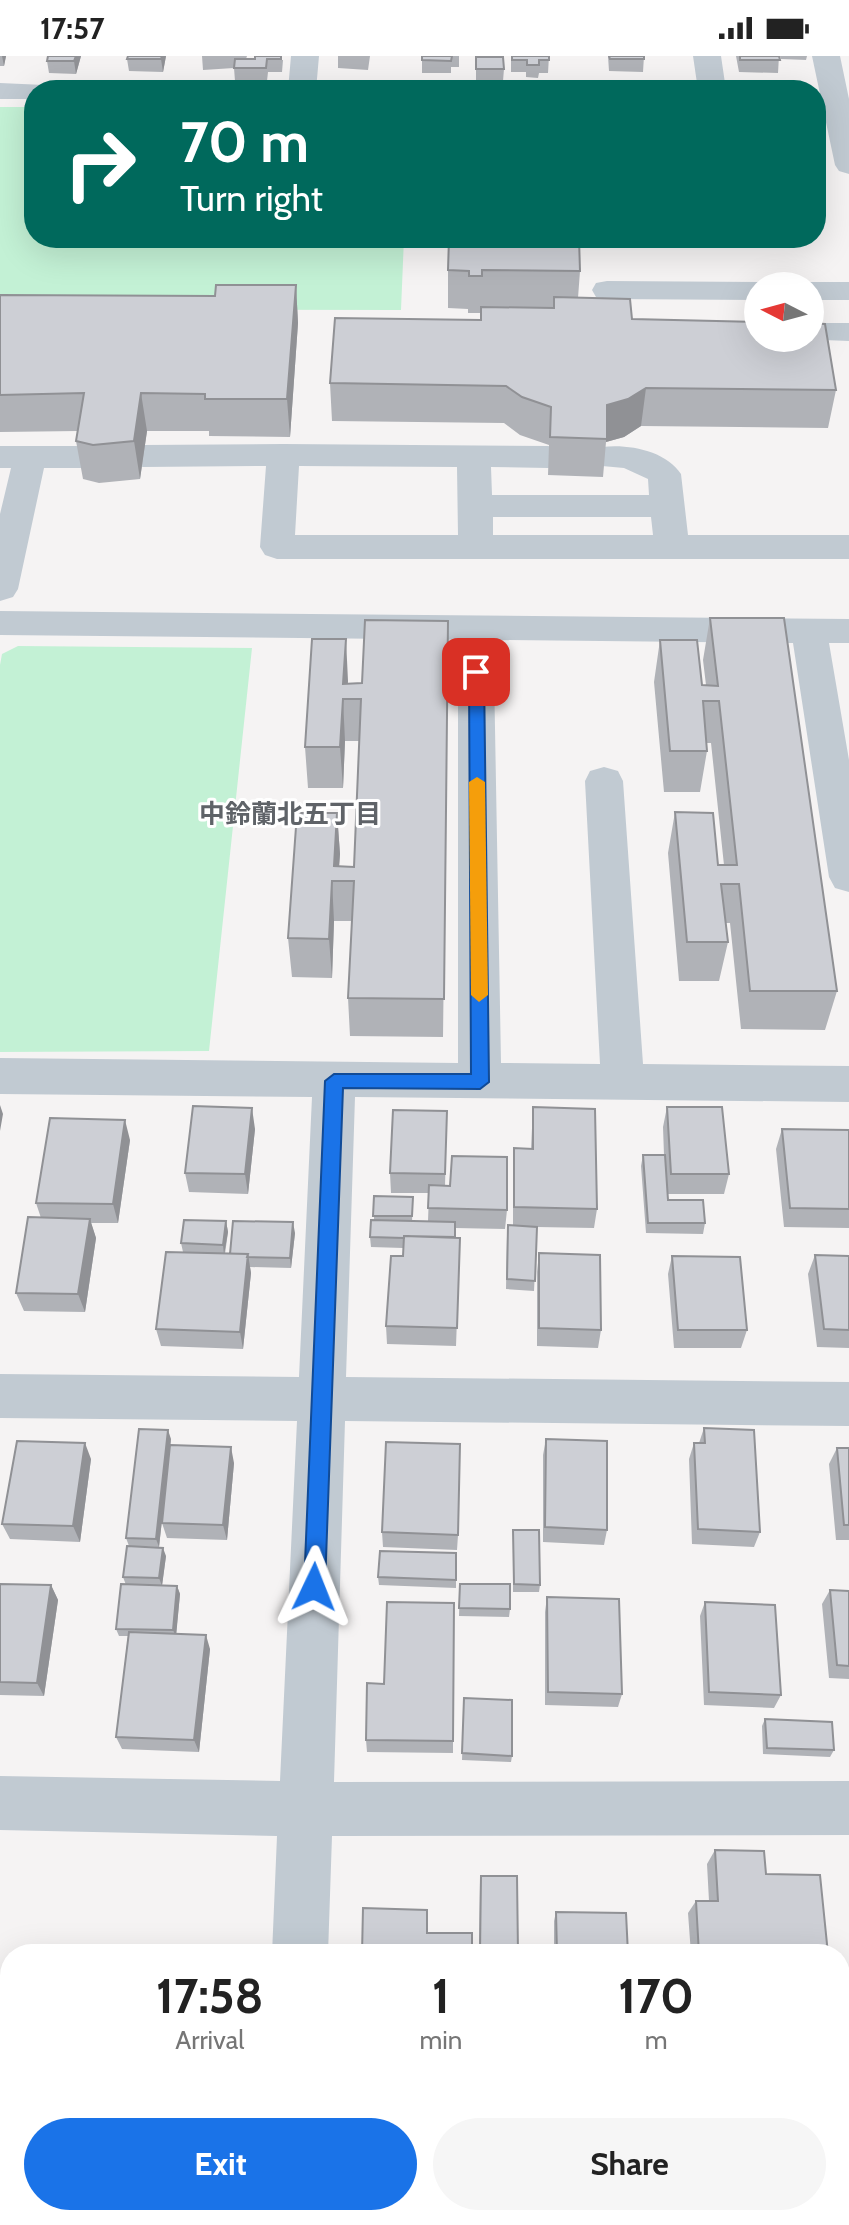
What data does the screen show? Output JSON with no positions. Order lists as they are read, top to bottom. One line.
{"districts":["中鈴蘭北五丁目"],"north":"left","page":{"status":"17:57","turn":["70 m","Turn right"],"eta":["17:58","Arrival","1","min","170","m"],"buttons":["Exit","Share"]}}
